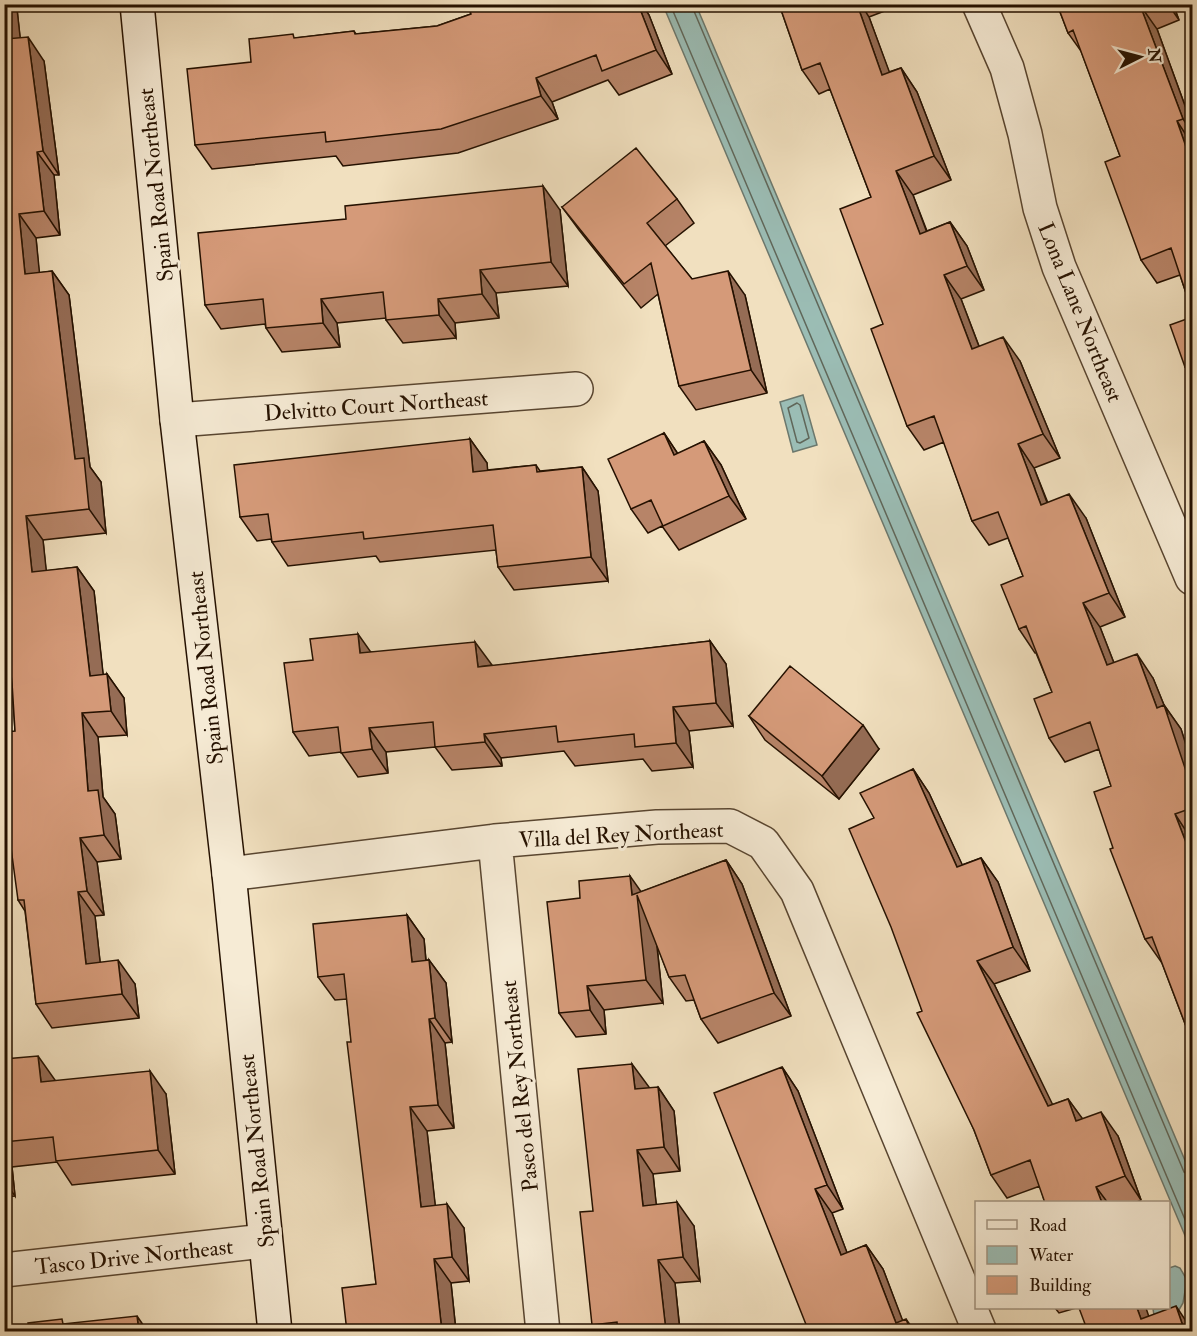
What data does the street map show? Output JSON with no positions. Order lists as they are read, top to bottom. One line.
{"streets":{"street":["Spain Road Northeast","Lona Lane Northeast","Delvitto Court Northeast","Villa del Rey Northeast","Paseo del Rey Northeast","Tasco Drive Northeast"]},"crossings":[["Spain Road Northeast","Delvitto Court Northeast"],["Spain Road Northeast","Villa del Rey Northeast"],["Spain Road Northeast","Tasco Drive Northeast"],["Villa del Rey Northeast","Paseo del Rey Northeast"]],"legend":["Road","Water","Building"],"north":"right"}
